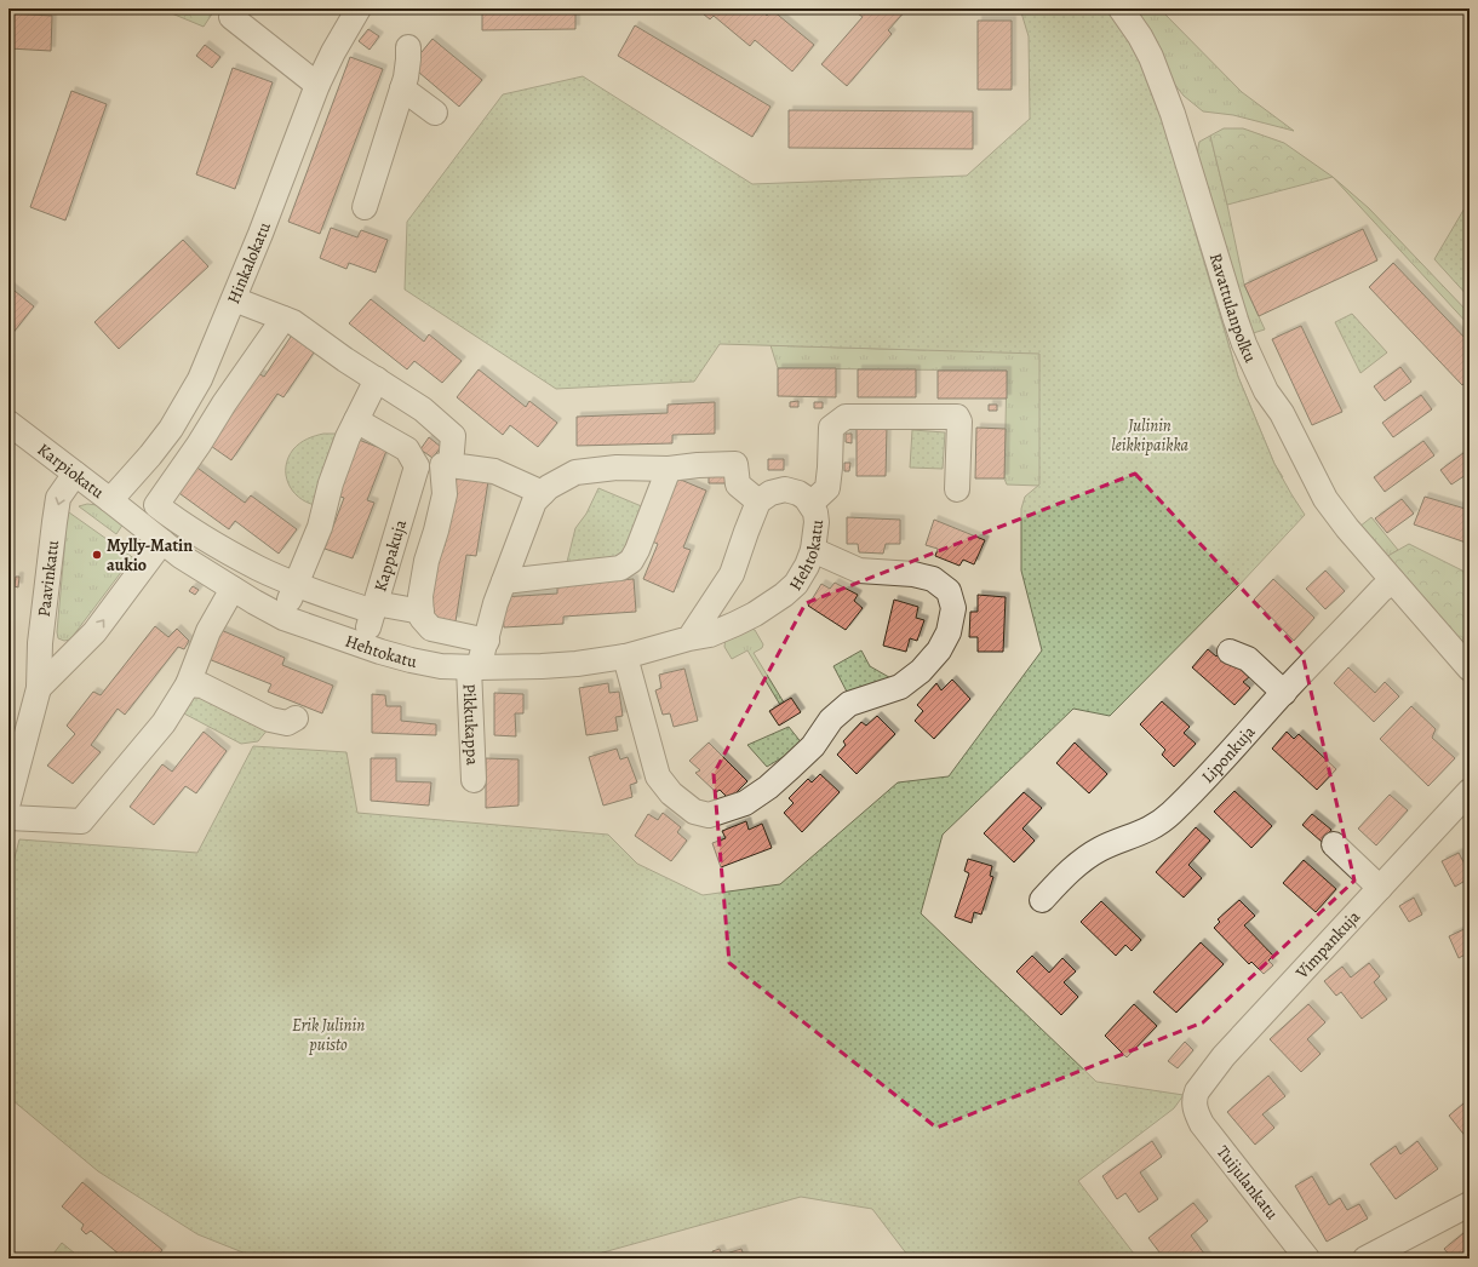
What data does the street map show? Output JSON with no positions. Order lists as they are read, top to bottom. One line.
{"streets":{"street":["Hinkalokatu","Ravattulanpolku","Karpiokatu","Hehtokatu","Kappakuja","Paavinkatu","Pikkukappa","Liponkuja","Vimpankuja","Tuijulankatu"]},"crossings":[["Hinkalokatu","Karpiokatu"],["Hinkalokatu","Hehtokatu"],["Ravattulanpolku","Liponkuja"],["Karpiokatu","Hehtokatu"],["Karpiokatu","Paavinkatu"],["Hehtokatu","Kappakuja"],["Hehtokatu","Pikkukappa"],["Vimpankuja","Tuijulankatu"]],"parks":["Julinin leikkipaikka","Erik Julinin puisto"],"places":["Mylly-Matin aukio"]}
